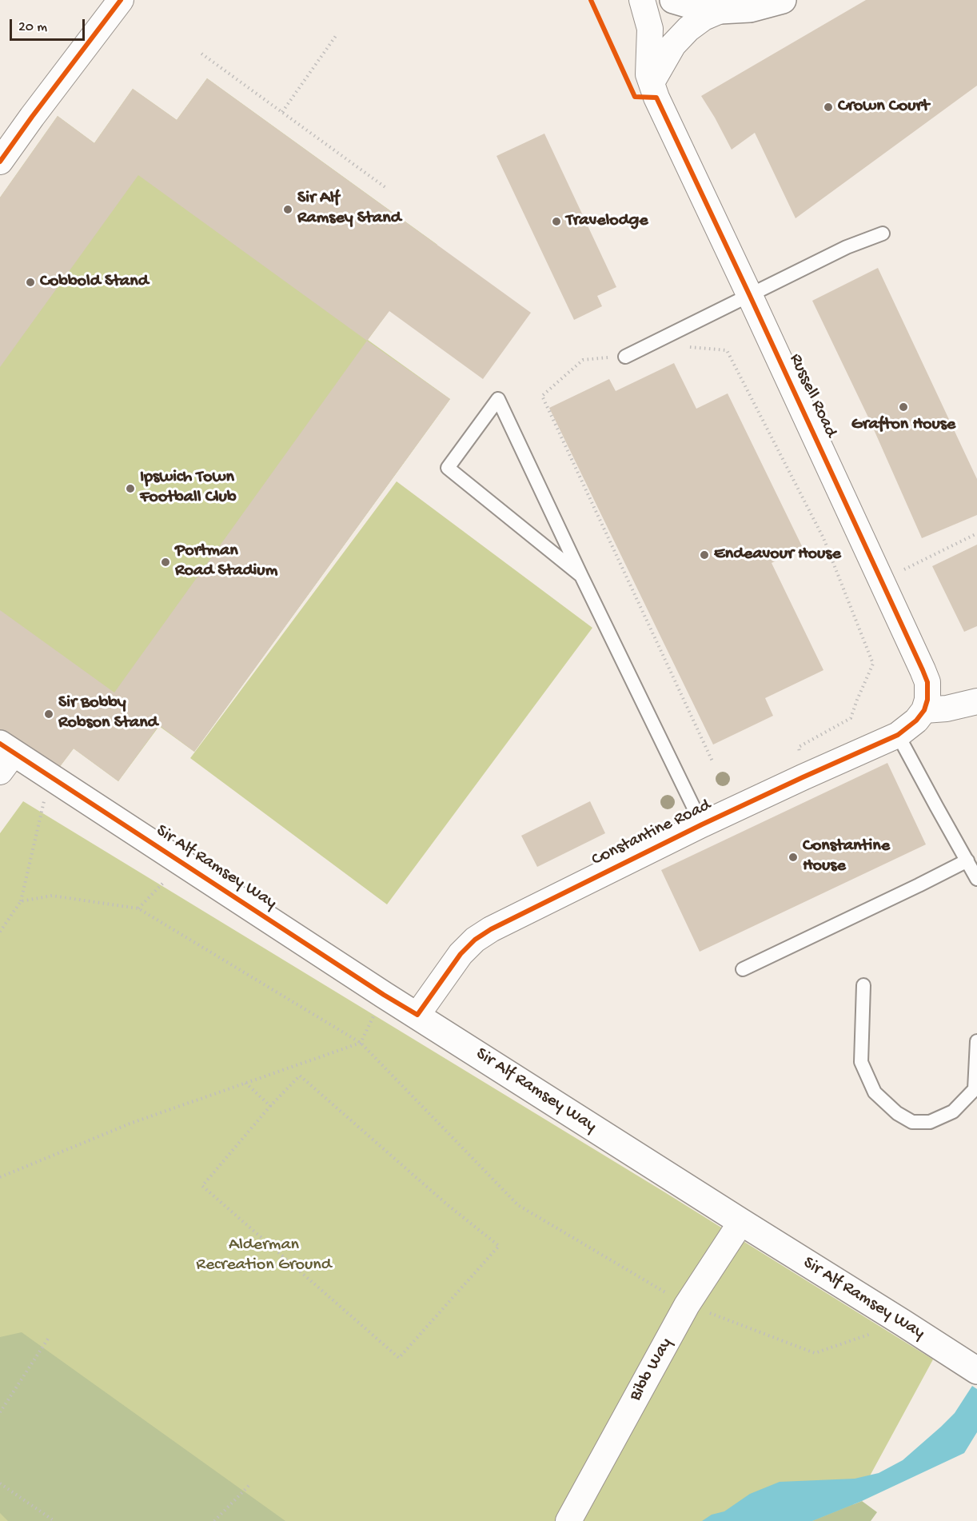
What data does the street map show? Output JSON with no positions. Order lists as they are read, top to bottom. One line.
{"streets":{"street":["Russell Road","Constantine Road","Sir Alf Ramsey Way","Bibb Way"]},"crossings":[["Russell Road","Constantine Road"],["Constantine Road","Sir Alf Ramsey Way"],["Sir Alf Ramsey Way","Bibb Way"]],"parks":["Alderman Recreation Ground"],"places":["Crown Court","Sir Alf Ramsey Stand","Travelodge","Cobbold Stand","Grafton House","Ipswich Town Football Club","Endeavour House","Portman Road Stadium","Sir Bobby Robson Stand","Constantine House"],"scale_bar":"20 m"}
